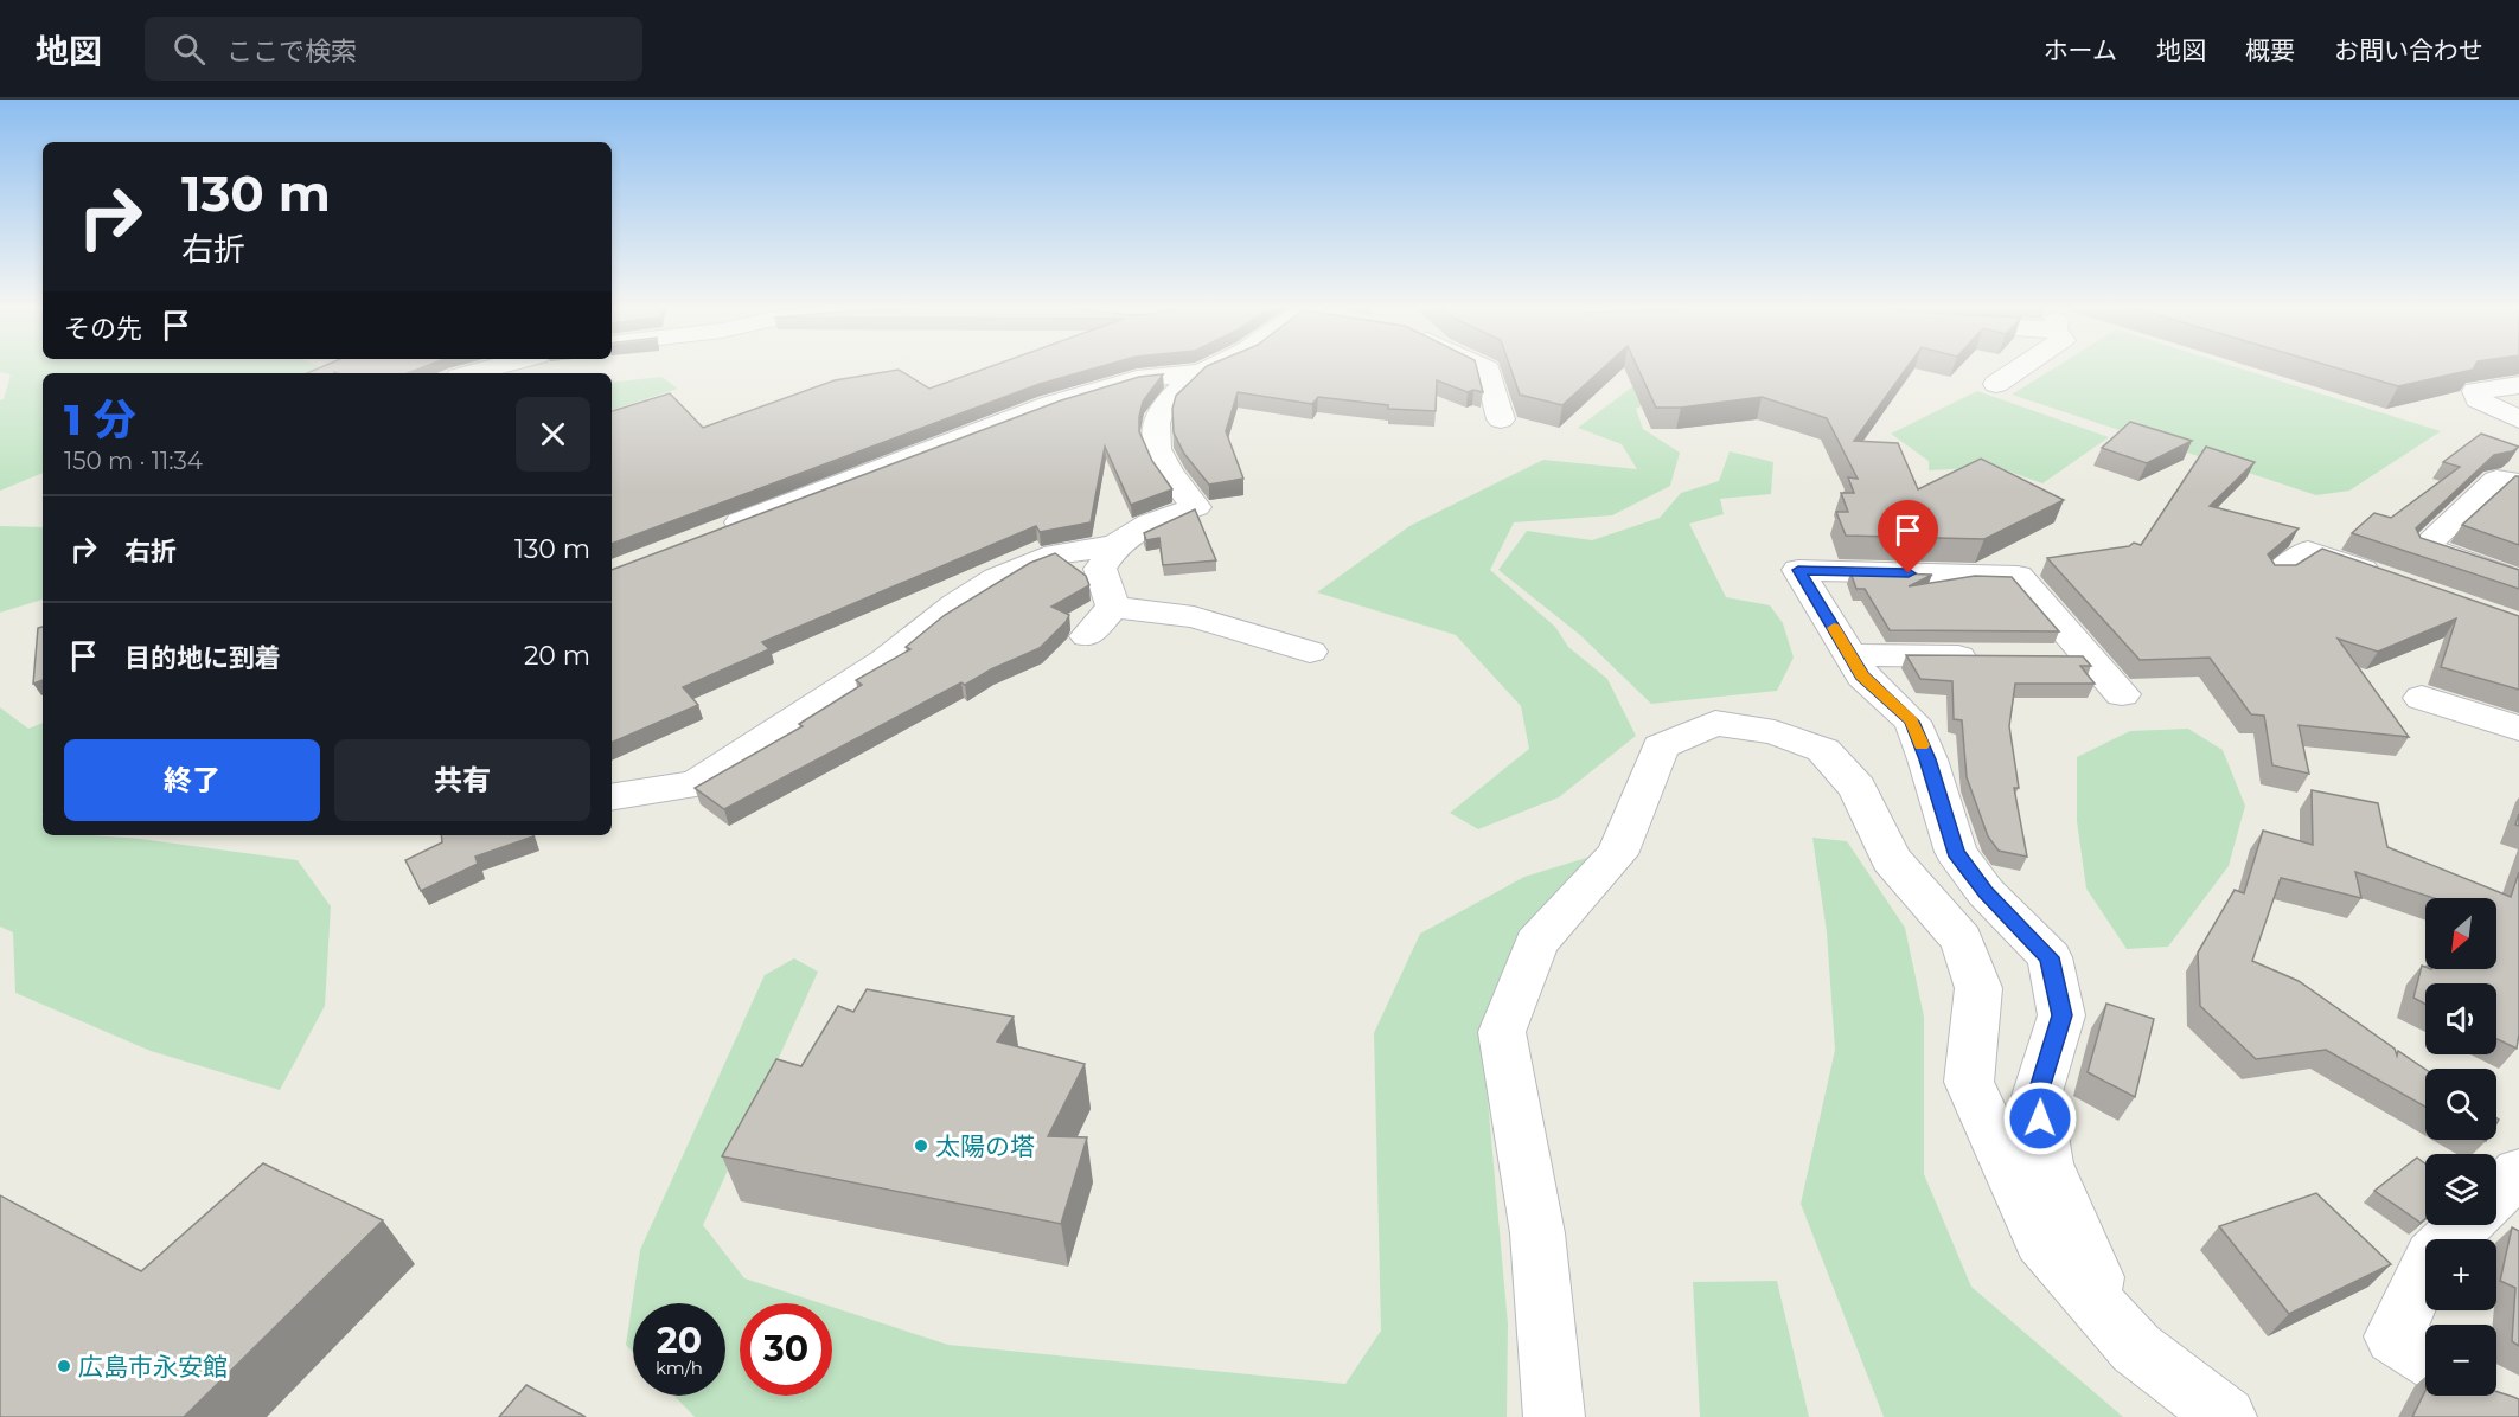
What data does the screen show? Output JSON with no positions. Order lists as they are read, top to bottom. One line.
{"places":["太陽の塔","広島市永安館"],"north":"bottom left","page":{"header":"地図","search":"ここで検索","nav":["ホーム","地図","概要","お問い合わせ"],"turn":["130 m","右折"],"then":"その先","heading":["1 分","150 m · 11:34"],"list":[{"name":"右折","value":"130 m"},{"name":"目的地に到着","value":"20 m"}],"buttons":["終了","共有"],"map_buttons":["+","−"],"speed":"20 km/h","limit":"30"}}
